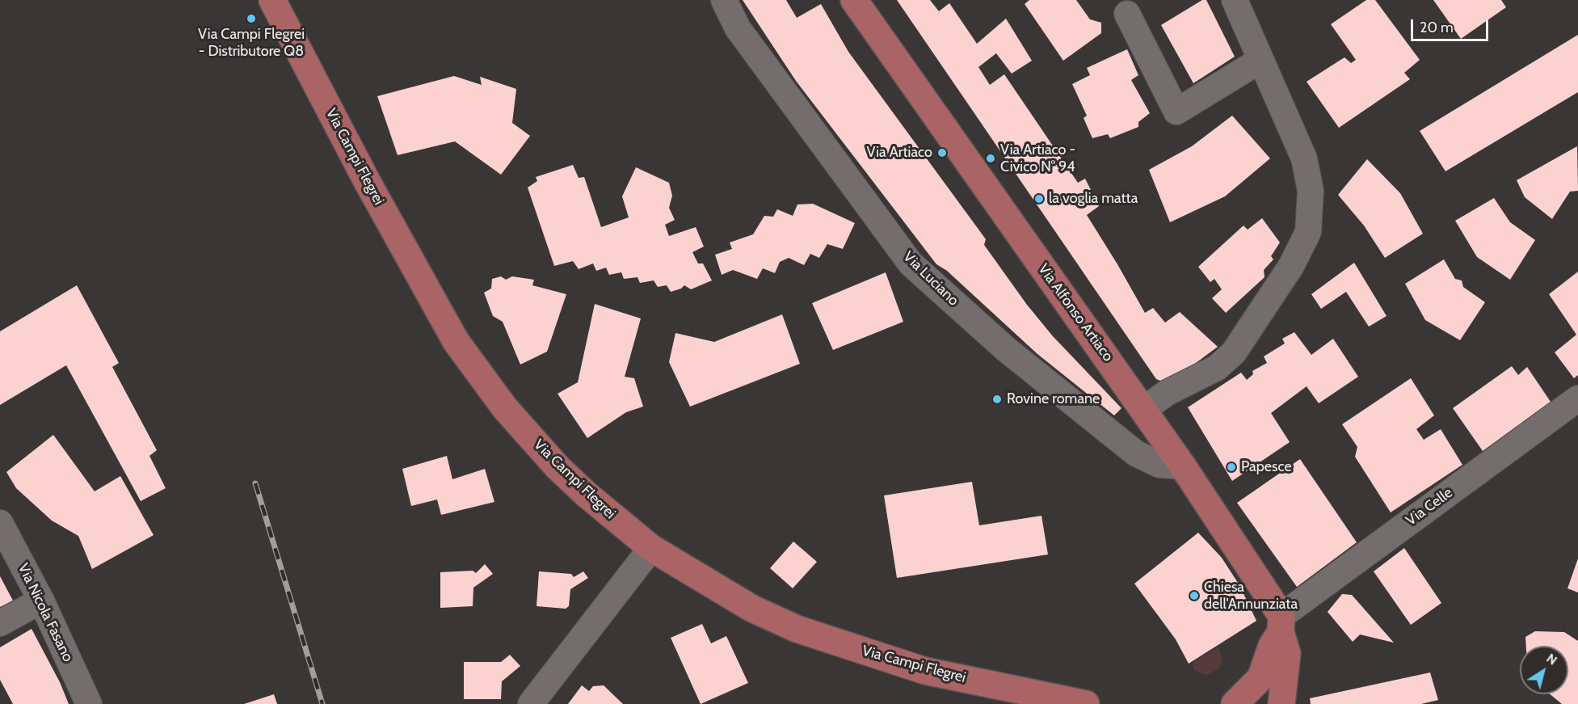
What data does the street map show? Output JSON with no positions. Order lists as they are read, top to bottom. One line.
{"streets":{"main road":["Via Campi Flegrei","Via Alfonso Artiaco"],"street":["Via Luciano","Via Celle","Via Nicola Fasano"]},"crossings":[["Via Luciano","Via Alfonso Artiaco"],["Via Alfonso Artiaco","Via Celle"]],"places":["Via Campi Flegrei - Distributore Q8","Via Artiaco","Via Artiaco - Civico N° 94","la voglia matta","Rovine romane","Papesce","Chiesa dell'Annunziata"],"scale_bar":"20 m","north":"top right"}
